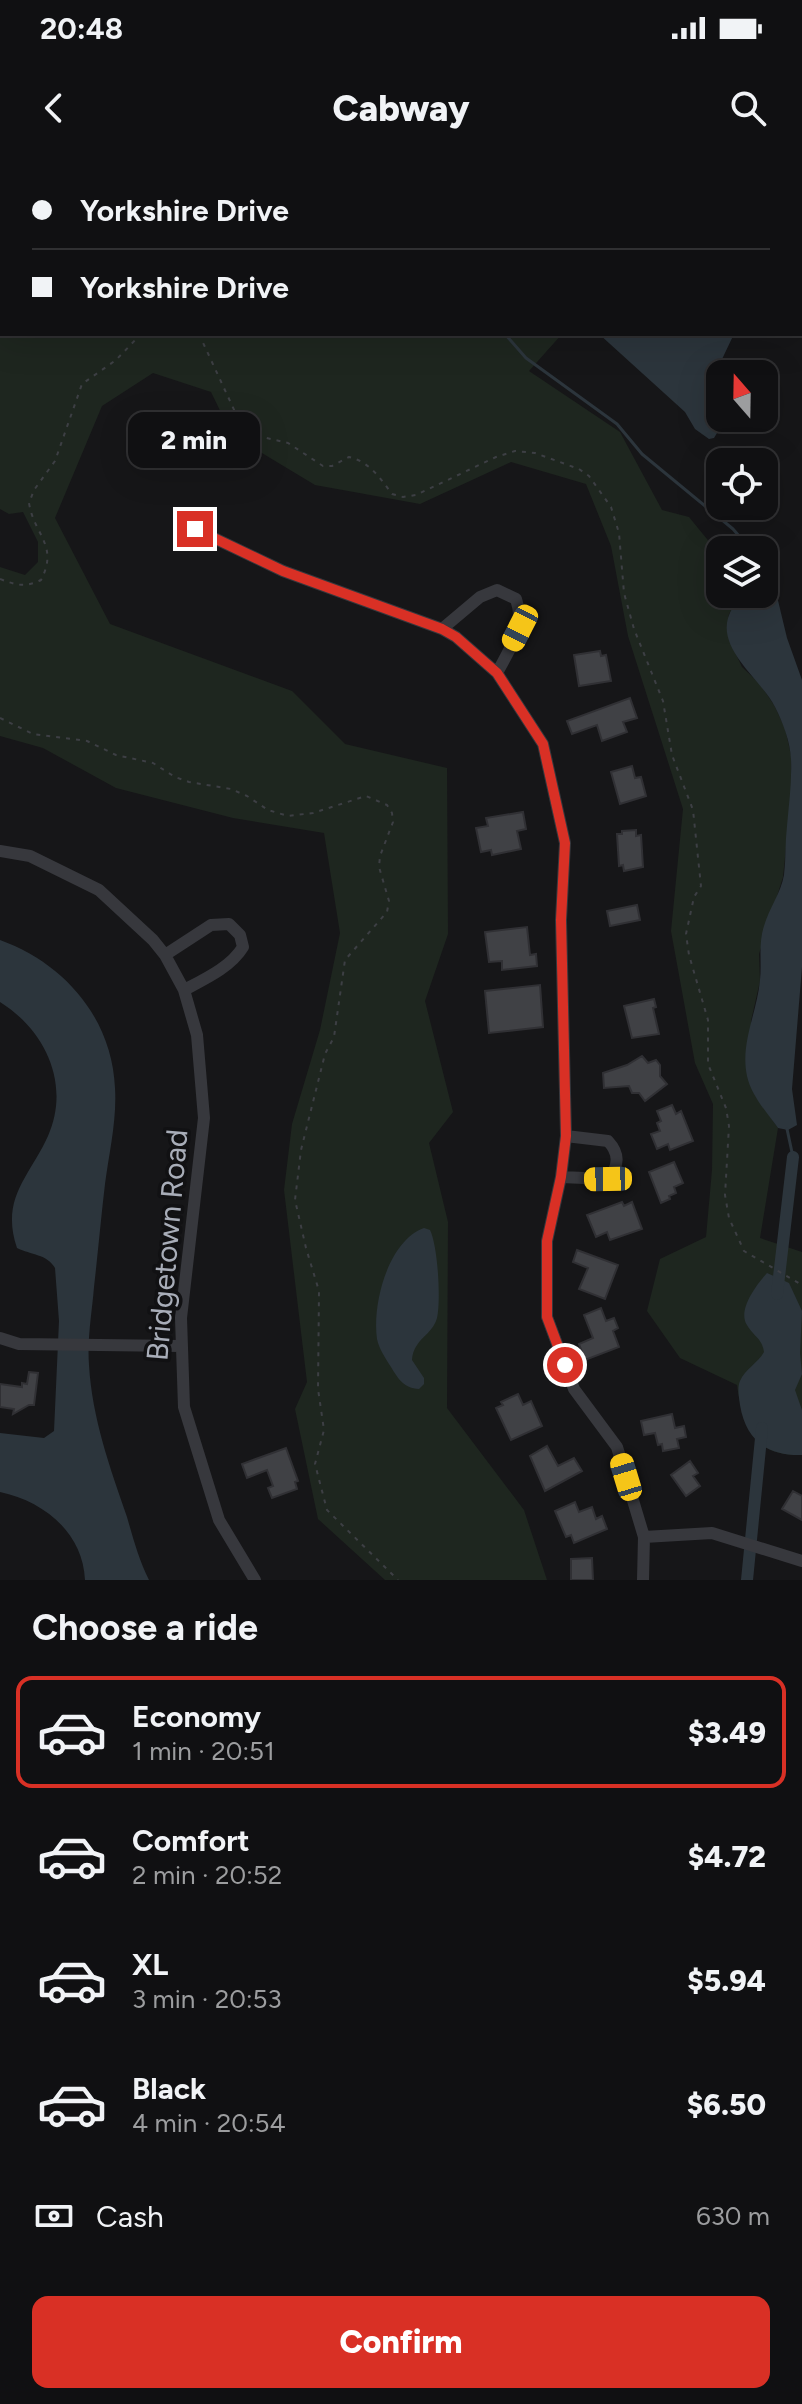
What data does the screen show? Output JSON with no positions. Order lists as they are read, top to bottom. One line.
{"streets":{"street":["Bridgetown Road"]},"north":"top","page":{"status":"20:48","header":"Cabway","banner":["Yorkshire Drive","Yorkshire Drive"],"bubble":"2 min","heading":"Choose a ride","list":[{"name":"Economy","note":"1 min · 20:51","value":"$3.49"},{"name":"Comfort","note":"2 min · 20:52","value":"$4.72"},{"name":"XL","note":"3 min · 20:53","value":"$5.94"},{"name":"Black","note":"4 min · 20:54","value":"$6.50"}],"pay":["Cash","630 m"],"buttons":"Confirm"}}
